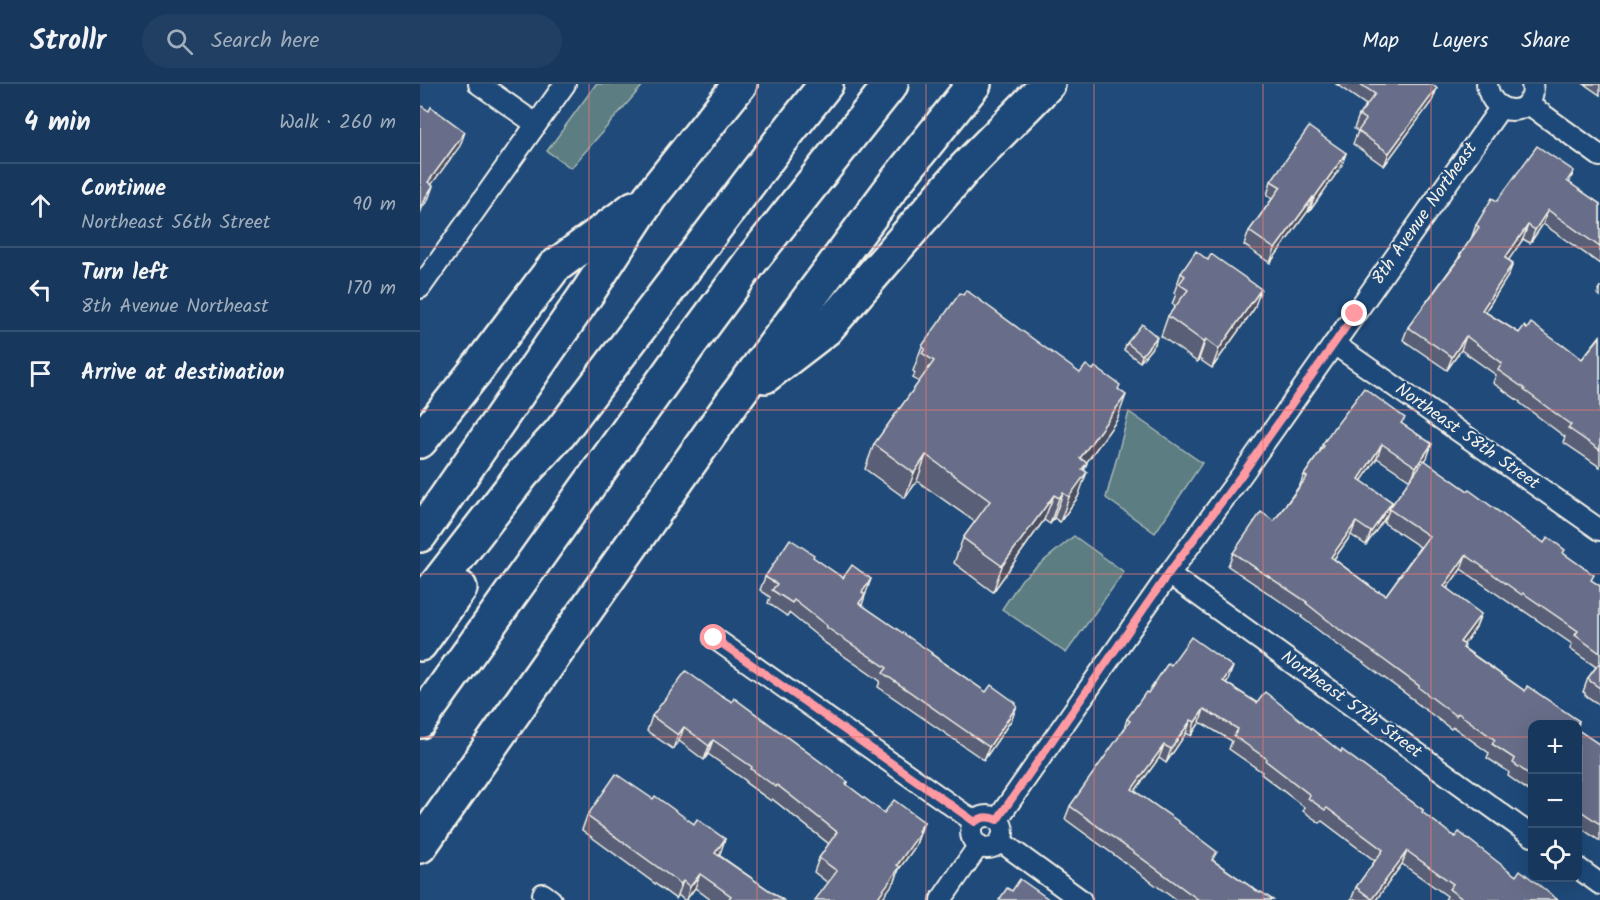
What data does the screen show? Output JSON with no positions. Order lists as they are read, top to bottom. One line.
{"streets":{"street":["8th Avenue Northeast","Northeast 58th Street","Northeast 57th Street"]},"crossings":[["8th Avenue Northeast","Northeast 58th Street"],["8th Avenue Northeast","Northeast 57th Street"]],"page":{"header":"Strollr","search":"Search here","nav":["Map","Layers","Share"],"heading":["4 min","Walk · 260 m"],"list":[["Continue","Northeast 56th Street","90 m"],["Turn left","8th Avenue Northeast","170 m"],"Arrive at destination"],"map_buttons":["+","−"]}}
